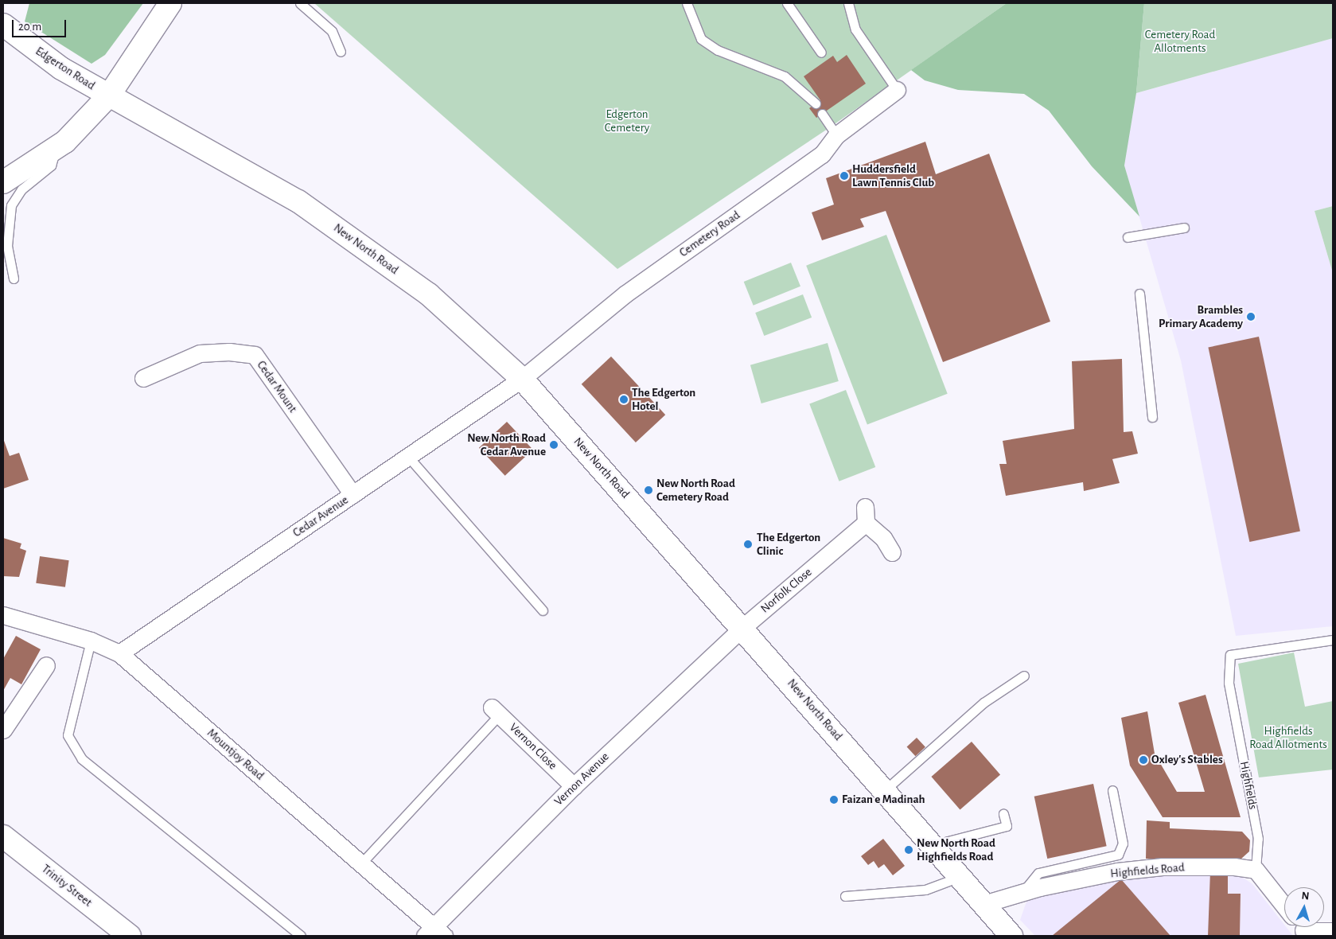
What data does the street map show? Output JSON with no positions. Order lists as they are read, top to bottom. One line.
{"streets":{"main road":["Edgerton Road","New North Road","Trinity Street"],"street":["Cemetery Road","Cedar Mount","Cedar Avenue","Norfolk Close","Vernon Close","Mountjoy Road","Vernon Avenue","Highfields Road"],"lane":["Highfields"]},"crossings":[["Edgerton Road","New North Road"],["Cemetery Road","New North Road"],["Cemetery Road","Cedar Avenue"],["New North Road","Cedar Avenue"],["New North Road","Norfolk Close"],["New North Road","Vernon Avenue"],["New North Road","Highfields Road"],["Cedar Mount","Cedar Avenue"],["Cedar Avenue","Mountjoy Road"],["Norfolk Close","Vernon Avenue"],["Vernon Close","Vernon Avenue"],["Mountjoy Road","Vernon Avenue"],["Highfields","Highfields Road"]],"parks":["Cemetery Road Allotments","Edgerton Cemetery","Highfields Road Allotments"],"places":["Huddersfield Lawn Tennis Club","Brambles Primary Academy","The Edgerton Hotel","New North Road Cedar Avenue","New North Road Cemetery Road","The Edgerton Clinic","Oxley's Stables","Faizan e Madinah","New North Road Highfields Road"],"scale_bar":"20 m","north":"top"}
